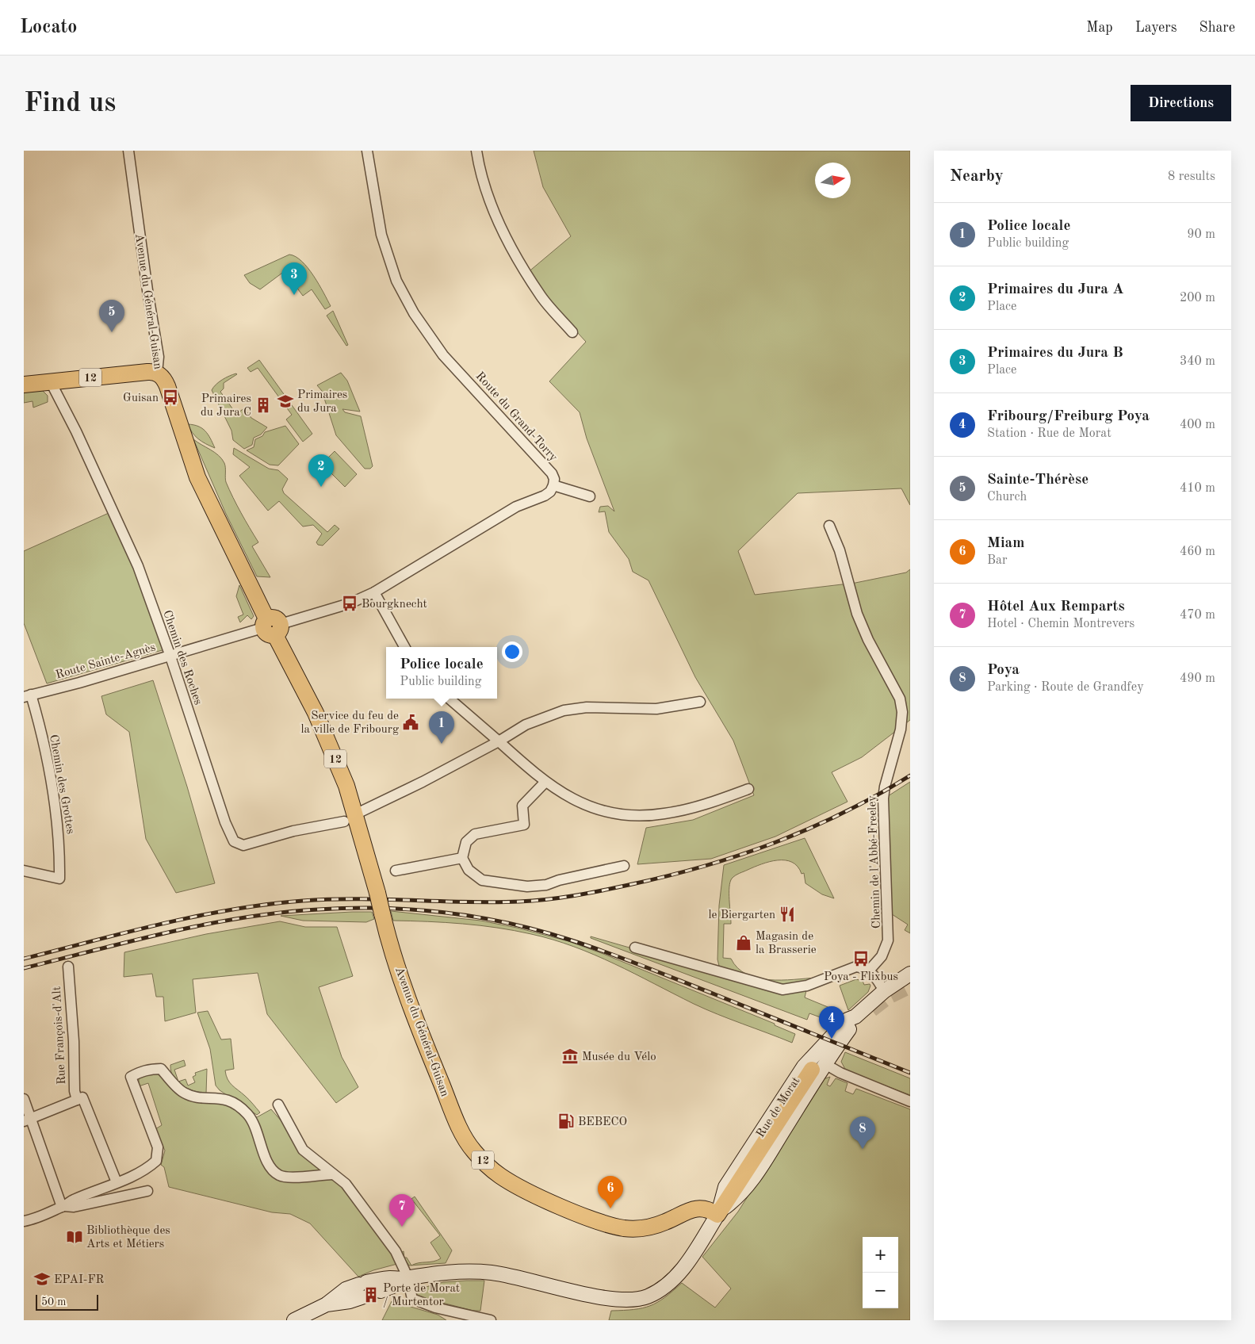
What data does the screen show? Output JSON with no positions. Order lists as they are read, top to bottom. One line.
{"streets":{"main road":["Avenue du Général-Guisan","12","Rue de Morat"],"street":["Route du Grand-Torry","Chemin des Roches","Route Sainte-Agnès","Chemin des Grottes","Chemin de l'Abbé-Freeley","Rue François-d'Alt"]},"crossings":[["Avenue du Général-Guisan","12"],["Avenue du Général-Guisan","Chemin des Roches"],["Avenue du Général-Guisan","Route Sainte-Agnès"],["Avenue du Général-Guisan","Rue de Morat"],["12","Chemin des Roches"],["Chemin des Roches","Route Sainte-Agnès"],["Route Sainte-Agnès","Chemin des Grottes"]],"places":{"bus stop":["Guisan","Bourgknecht","Poya - Flixbus"],"school or university":["Primaires du Jura","EPAI-FR"],"building":["Primaires du Jura C","Porte de Morat / Murtentor"],"public building":["Service du feu de la ville de Fribourg"],"restaurant":["le Biergarten"],"shop":["Magasin de la Brasserie"],"museum":["Musée du Vélo"],"fuel station":["BEBECO"],"library":["Bibliothèque des Arts et Métiers"]},"scale_bar":"50 m","north":"right","page":{"header":"Locato","nav":["Map","Layers","Share"],"buttons":"Directions","title":"Find us","heading":["Nearby","8 results"],"list":[{"mark":"1","name":"Police locale","note":"Public building","value":"90 m"},{"mark":"2","name":"Primaires du Jura A","note":"Place","value":"200 m"},{"mark":"3","name":"Primaires du Jura B","note":"Place","value":"340 m"},{"mark":"4","name":"Fribourg/Freiburg Poya","note":"Station · Rue de Morat","value":"400 m"},{"mark":"5","name":"Sainte-Thérèse","note":"Church","value":"410 m"},{"mark":"6","name":"Miam","note":"Bar","value":"460 m"},{"mark":"7","name":"Hôtel Aux Remparts","note":"Hotel · Chemin Montrevers","value":"470 m"},{"mark":"8","name":"Poya","note":"Parking · Route de Grandfey","value":"490 m"}],"pins":["3","5","2","1","4","8","6","7"],"popup":["Police locale","Public building"],"map_buttons":["+","−"],"scale":"50 m"}}
